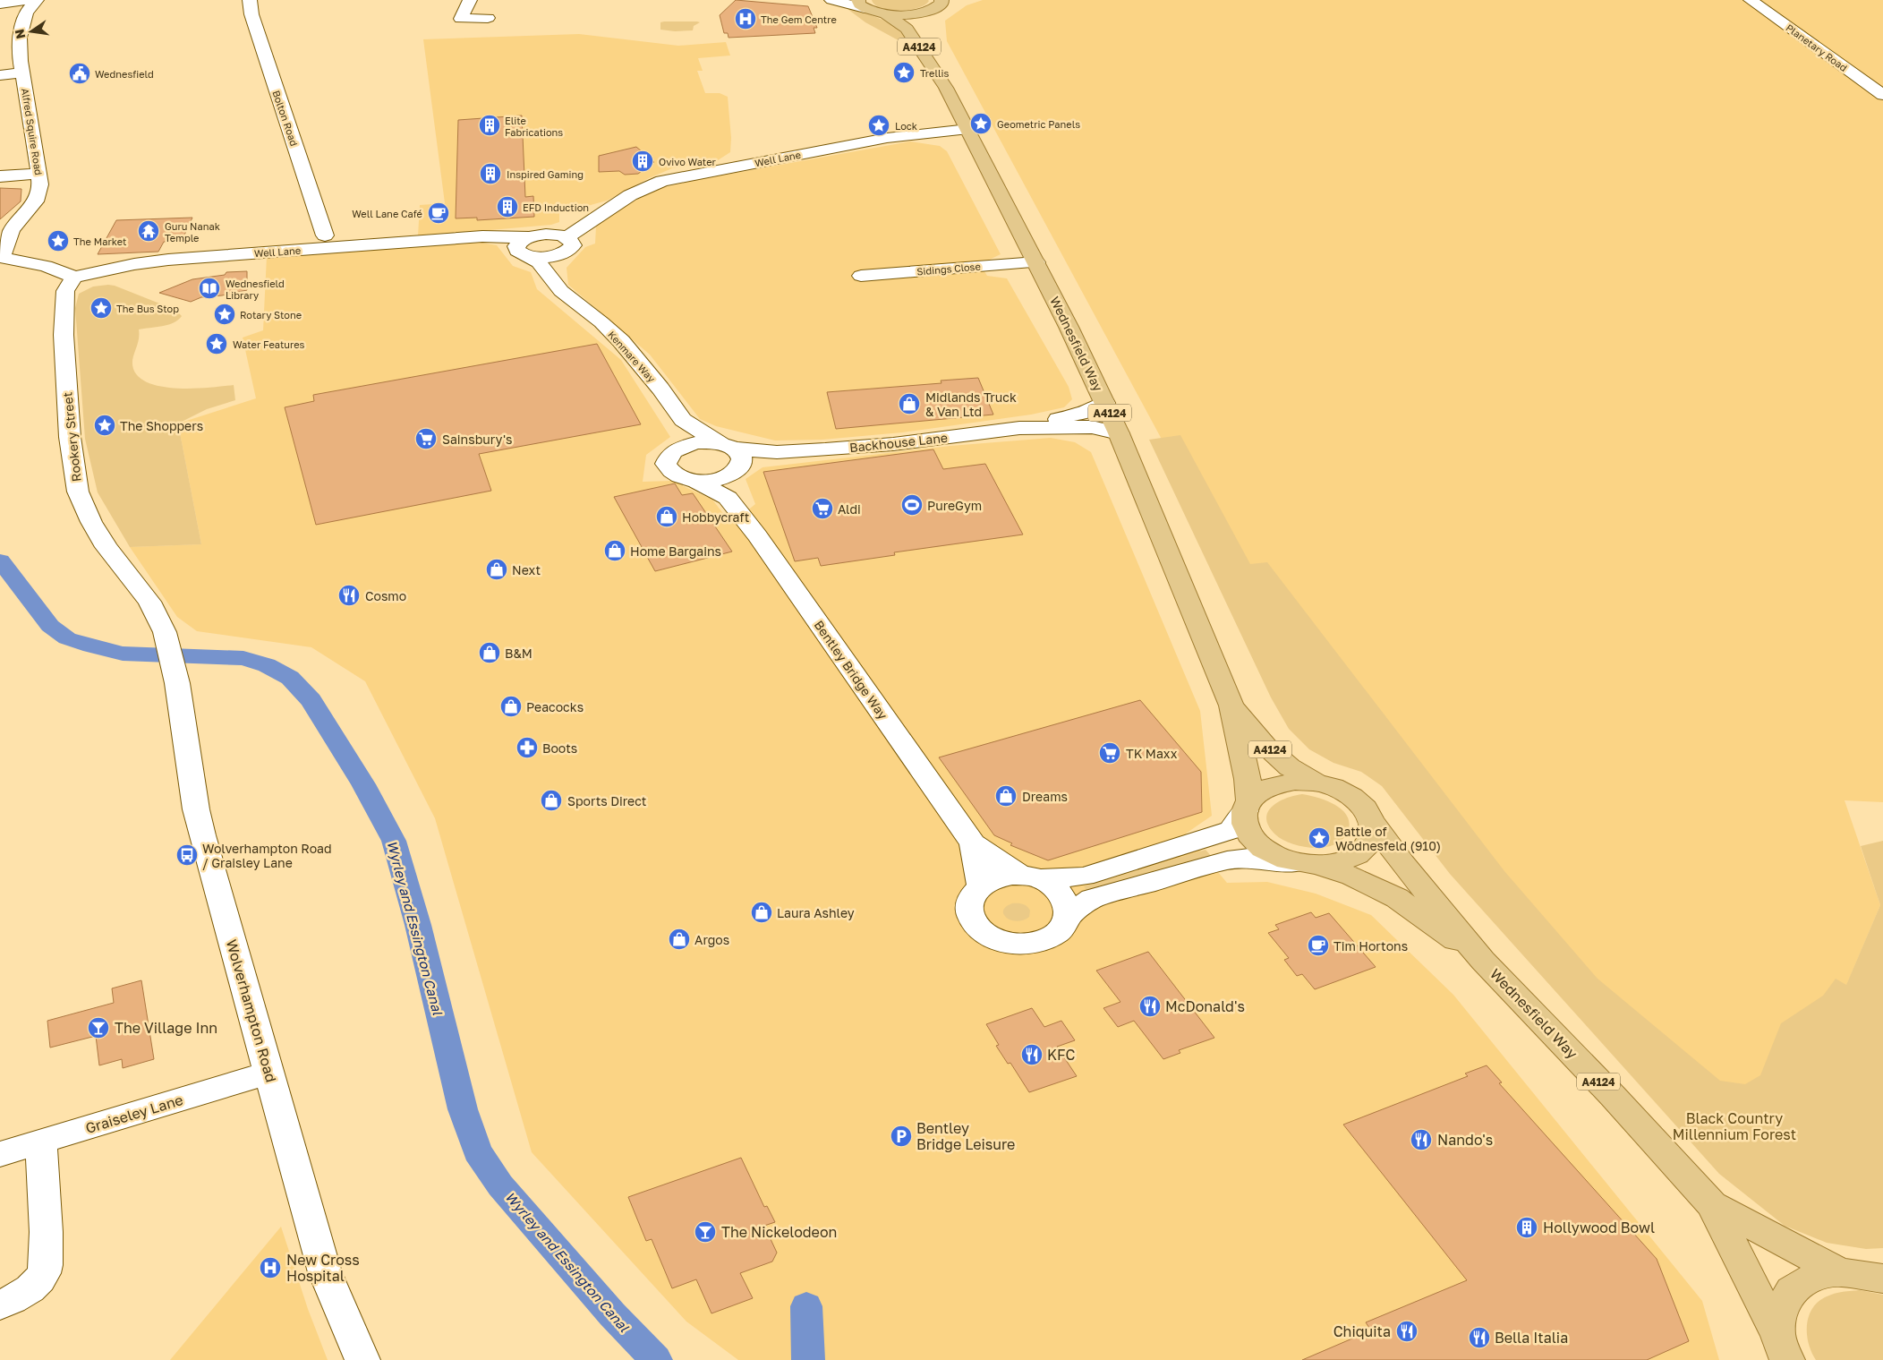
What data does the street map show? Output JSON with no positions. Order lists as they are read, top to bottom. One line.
{"streets":{"main road":["A4124","Wednesfield Way"],"street":["Planetary Road","Bolton Road","Alfred Squire Road","Well Lane","Sidings Close","Kenmare Way","Rookery Street","Backhouse Lane","Bentley Bridge Way","Wolverhampton Road","Graiseley Lane"]},"crossings":[["Well Lane","Wednesfield Way"],["Well Lane","Kenmare Way"],["Well Lane","Rookery Street"],["Sidings Close","Wednesfield Way"],["Rookery Street","Wolverhampton Road"],["Wolverhampton Road","Graiseley Lane"]],"water":["Wyrley and Essington Canal"],"parks":["Black Country Millennium Forest"],"places":{"hospital":["The Gem Centre","New Cross Hospital"],"place":["Trellis","Geometric Panels","Lock","The Market","The Bus Stop","Rotary Stone","Water Features","The Shoppers","Battle of Wōdnesfeld (910)"],"public building":["Wednesfield"],"building":["Elite Fabrications","Ovivo Water","Inspired Gaming","EFD Induction","Hollywood Bowl"],"cafe":["Well Lane Café","Tim Hortons"],"temple":["Guru Nanak Temple"],"library":["Wednesfield Library"],"shop":["Midlands Truck & Van Ltd","Hobbycraft","Home Bargains","Next","B&M","Peacocks","Dreams","Sports Direct","Laura Ashley","Argos"],"supermarket":["Sainsbury's","Aldi","TK Maxx"],"sports":["PureGym"],"restaurant":["Cosmo","McDonald's","KFC","Nando's","Chiquita","Bella Italia"],"pharmacy":["Boots"],"bus stop":["Wolverhampton Road / Graisley Lane"],"bar":["The Village Inn","The Nickelodeon"],"parking":["Bentley Bridge Leisure"]},"north":"left"}
